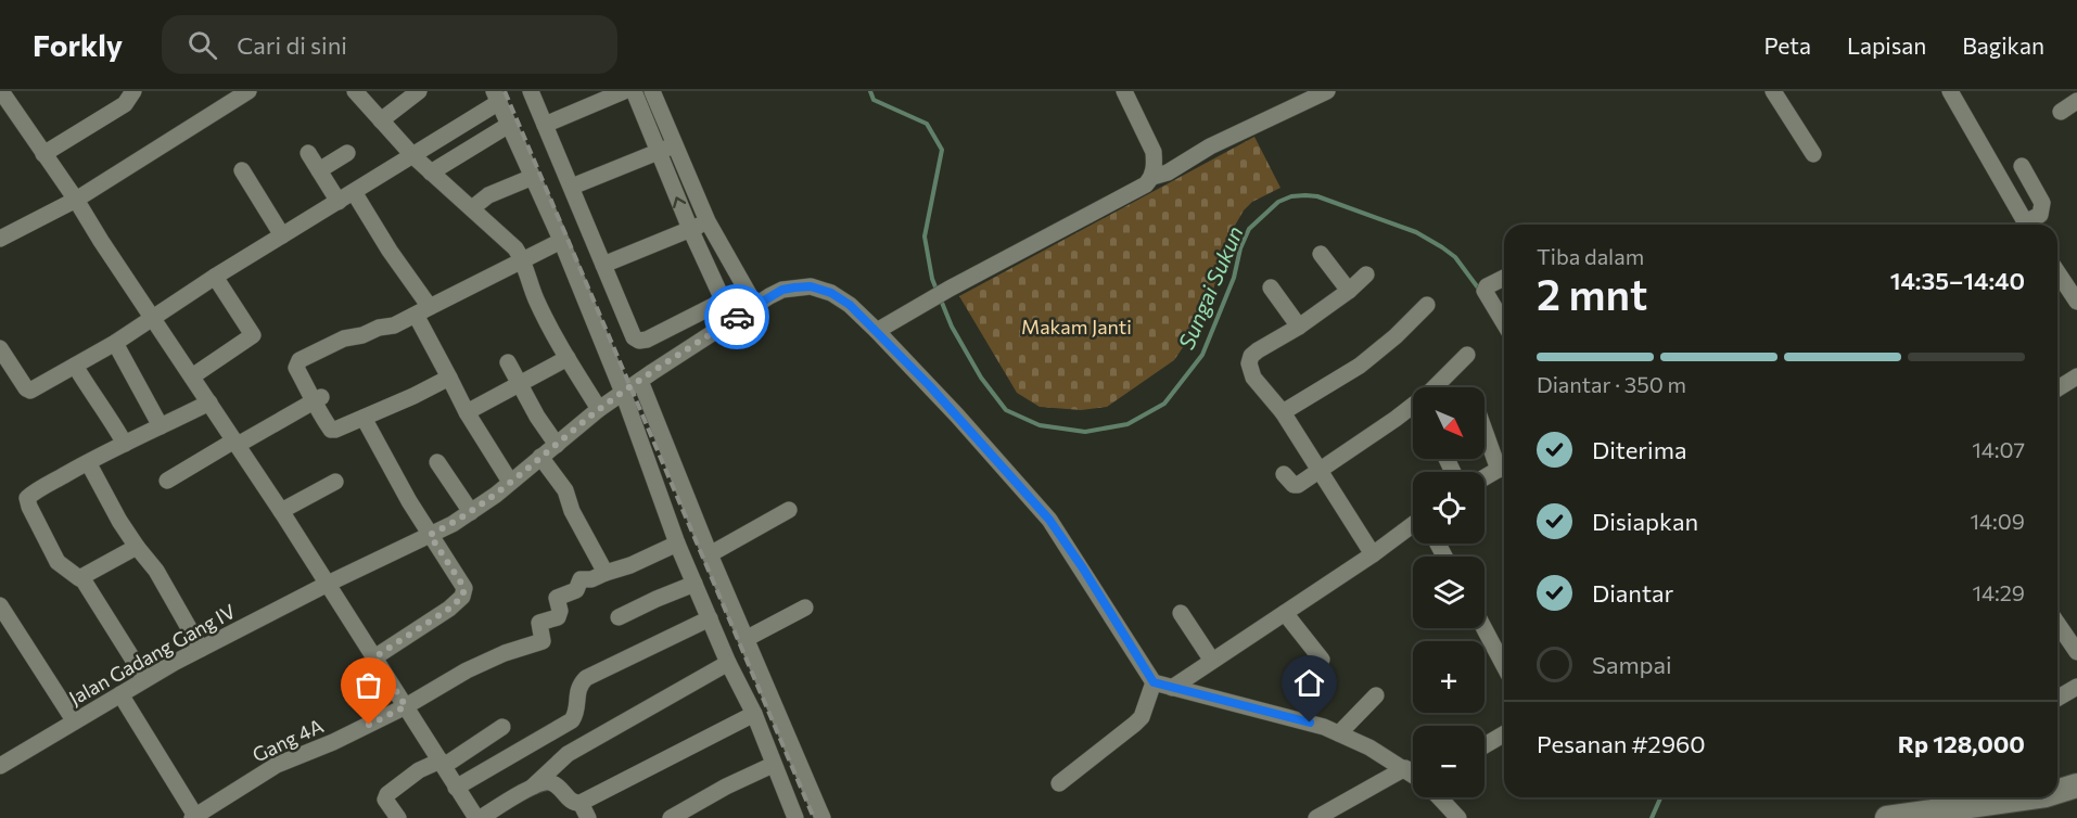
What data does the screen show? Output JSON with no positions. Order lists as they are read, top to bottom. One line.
{"streets":{"street":["Jalan Gadang Gang IV","Gang 4A"]},"water":["Sungai Sukun"],"parks":["Makam Janti"],"north":"bottom right","page":{"header":"Forkly","search":"Cari di sini","nav":["Peta","Lapisan","Bagikan"],"heading":["2 mnt","Tiba dalam","14:35–14:40"],"panel":["Pesanan #2960","Rp 128,000"],"bar":"Diantar · 350 m","map_buttons":["+","−"],"list":[["Diterima","14:07"],["Disiapkan","14:09"],["Diantar","14:29"],"Sampai"]}}
